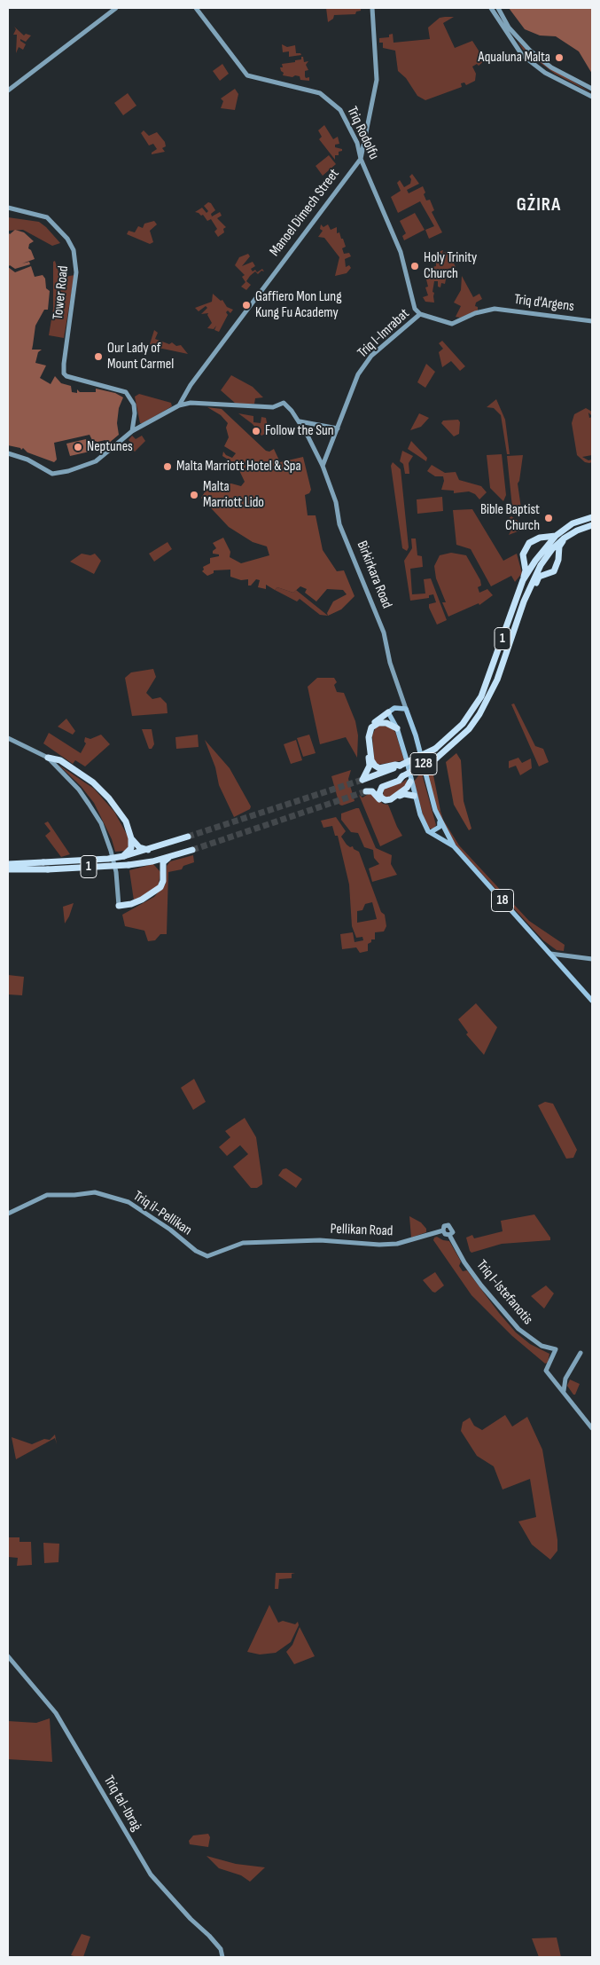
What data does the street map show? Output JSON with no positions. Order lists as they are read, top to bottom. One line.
{"streets":{"highway":["1"],"main road":["Birkirkara Road","128","18"],"street":["Triq Rodolfu","Manoel Dimech Street","Tower Road","Triq d'Argens","Triq l-Imrabat","Triq il-Pellikan","Triq l-Istefanotis","Triq tal-Ibraġ"]},"crossings":[["Triq Rodolfu","Manoel Dimech Street"],["Triq Rodolfu","Triq l-Imrabat"],["Triq d'Argens","Triq l-Imrabat"],["Triq l-Imrabat","Birkirkara Road"],["Birkirkara Road","18"]],"districts":["GŻIRA"],"places":["Aqualuna Malta","Holy Trinity Church","Gaffiero Mon Lung Kung Fu Academy","Our Lady of Mount Carmel","Follow the Sun","Neptunes","Malta Marriott Hotel & Spa","Malta Marriott Lido","Bible Baptist Church"]}
